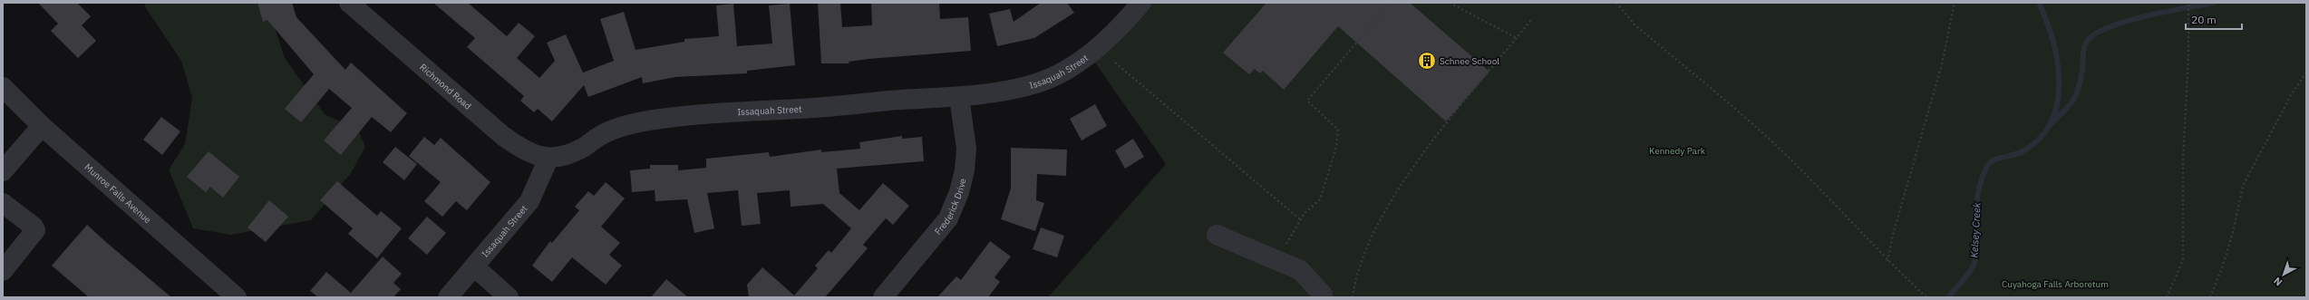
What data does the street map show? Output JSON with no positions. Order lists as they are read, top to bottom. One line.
{"streets":{"street":["Issaquah Street","Richmond Road","Munroe Falls Avenue","Frederick Drive"]},"crossings":[["Issaquah Street","Richmond Road"],["Issaquah Street","Frederick Drive"]],"water":["Kelsey Creek"],"parks":["Kennedy Park","Cuyahoga Falls Arboretum"],"places":{"building":["Schnee School"]},"scale_bar":"20 m","north":"bottom left"}
